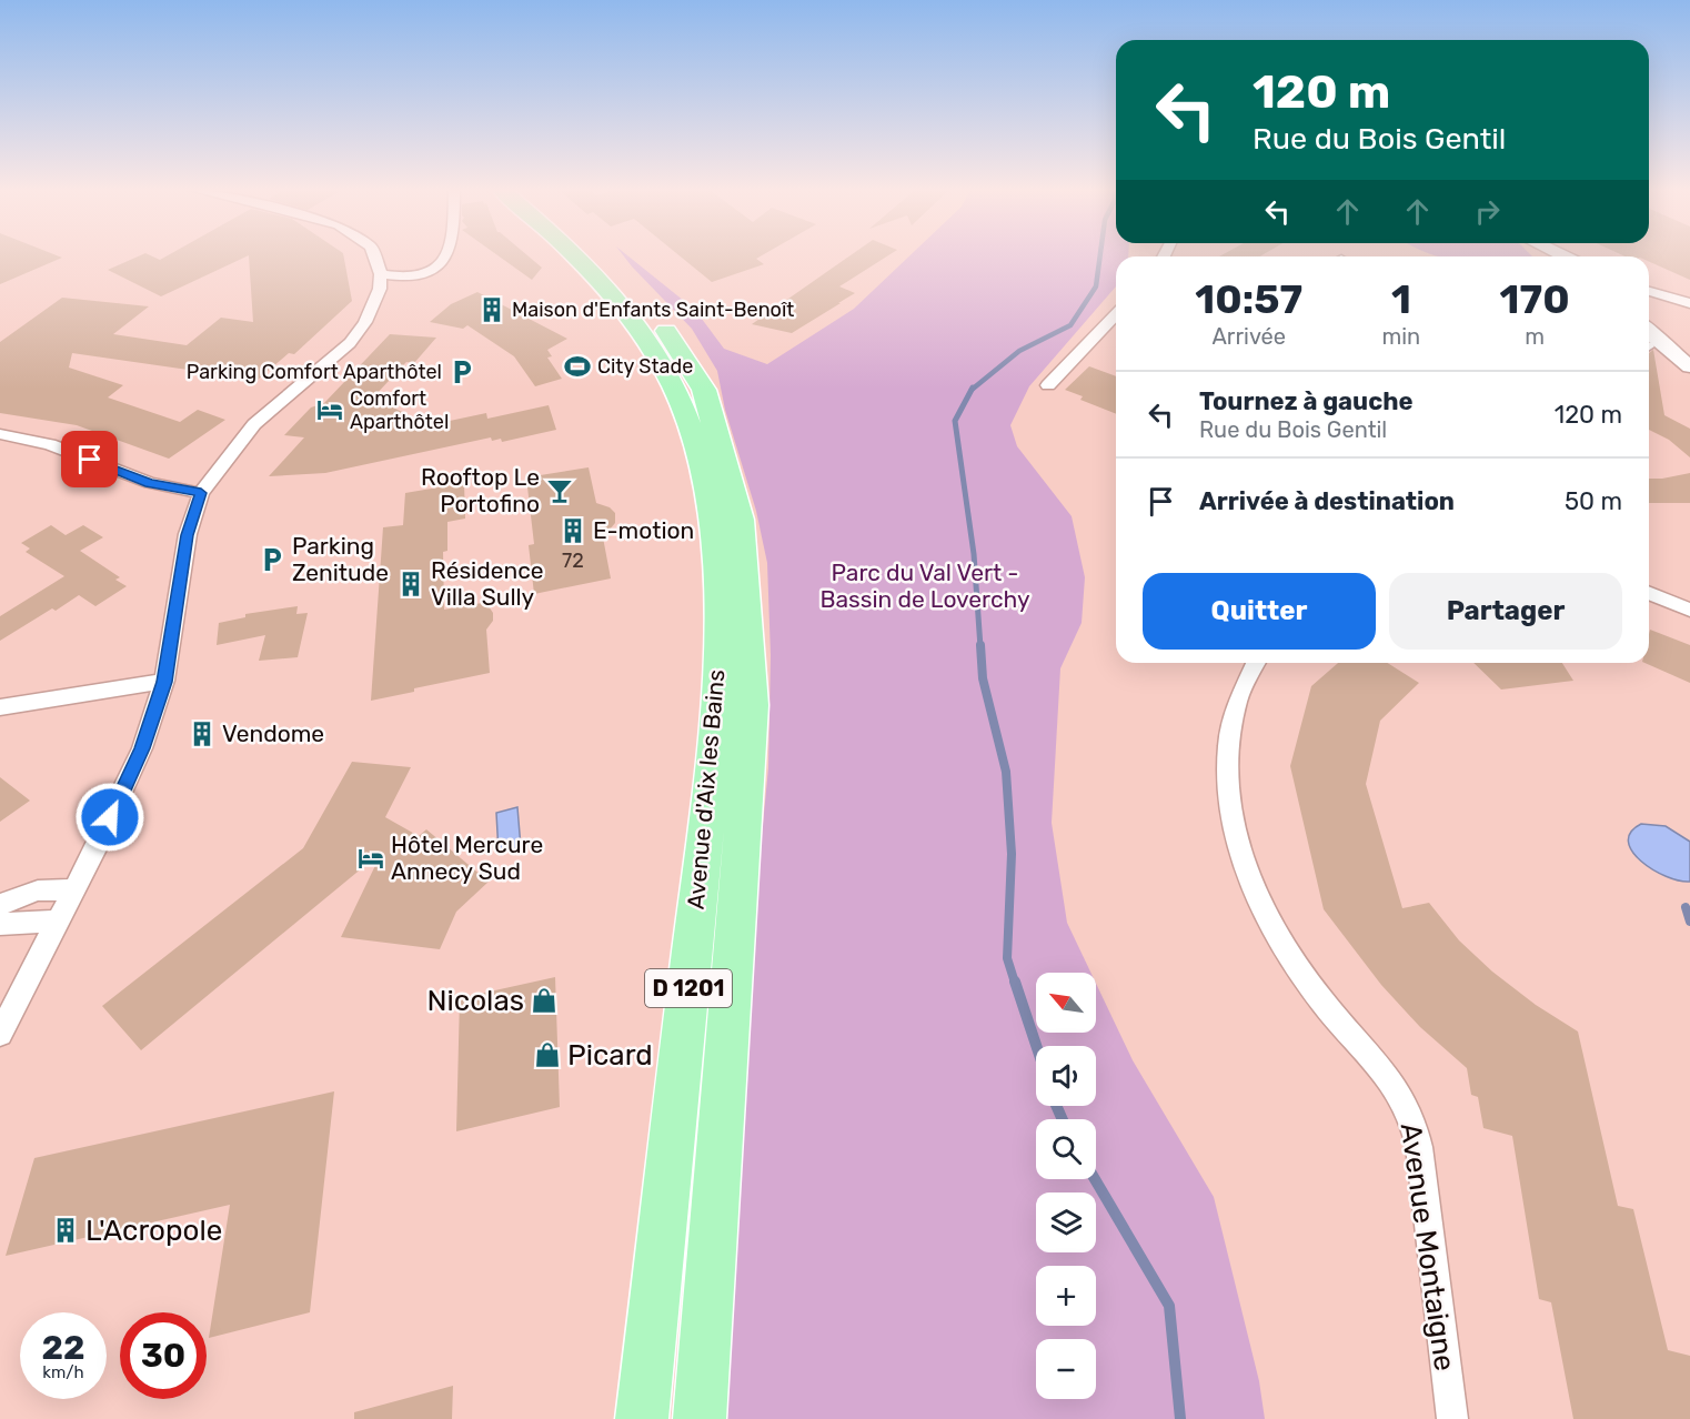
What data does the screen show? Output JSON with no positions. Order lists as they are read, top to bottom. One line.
{"streets":{"main road":["Avenue d'Aix les Bains","D 1201"],"street":["Avenue Montaigne"]},"parks":["Parc du Val Vert - Bassin de Loverchy"],"places":{"building":["Maison d'Enfants Saint-Benoît","E-motion","Résidence Villa Sully","Vendome","L'Acropole"],"sports":["City Stade"],"parking":["Parking Comfort Aparthôtel","Parking Zenitude"],"hotel":["Comfort Aparthôtel","Hôtel Mercure Annecy Sud"],"bar":["Rooftop Le Portofino"],"shop":["Nicolas","Picard"]},"house_numbers":["72"],"north":"top left","page":{"turn":["120 m","Rue du Bois Gentil"],"eta":["10:57","Arrivée","1","min","170","m"],"list":[{"name":"Tournez à gauche","note":"Rue du Bois Gentil","value":"120 m"},{"name":"Arrivée à destination","value":"50 m"}],"buttons":["Quitter","Partager"],"map_buttons":["+","−"],"speed":"22 km/h","limit":"30"}}
